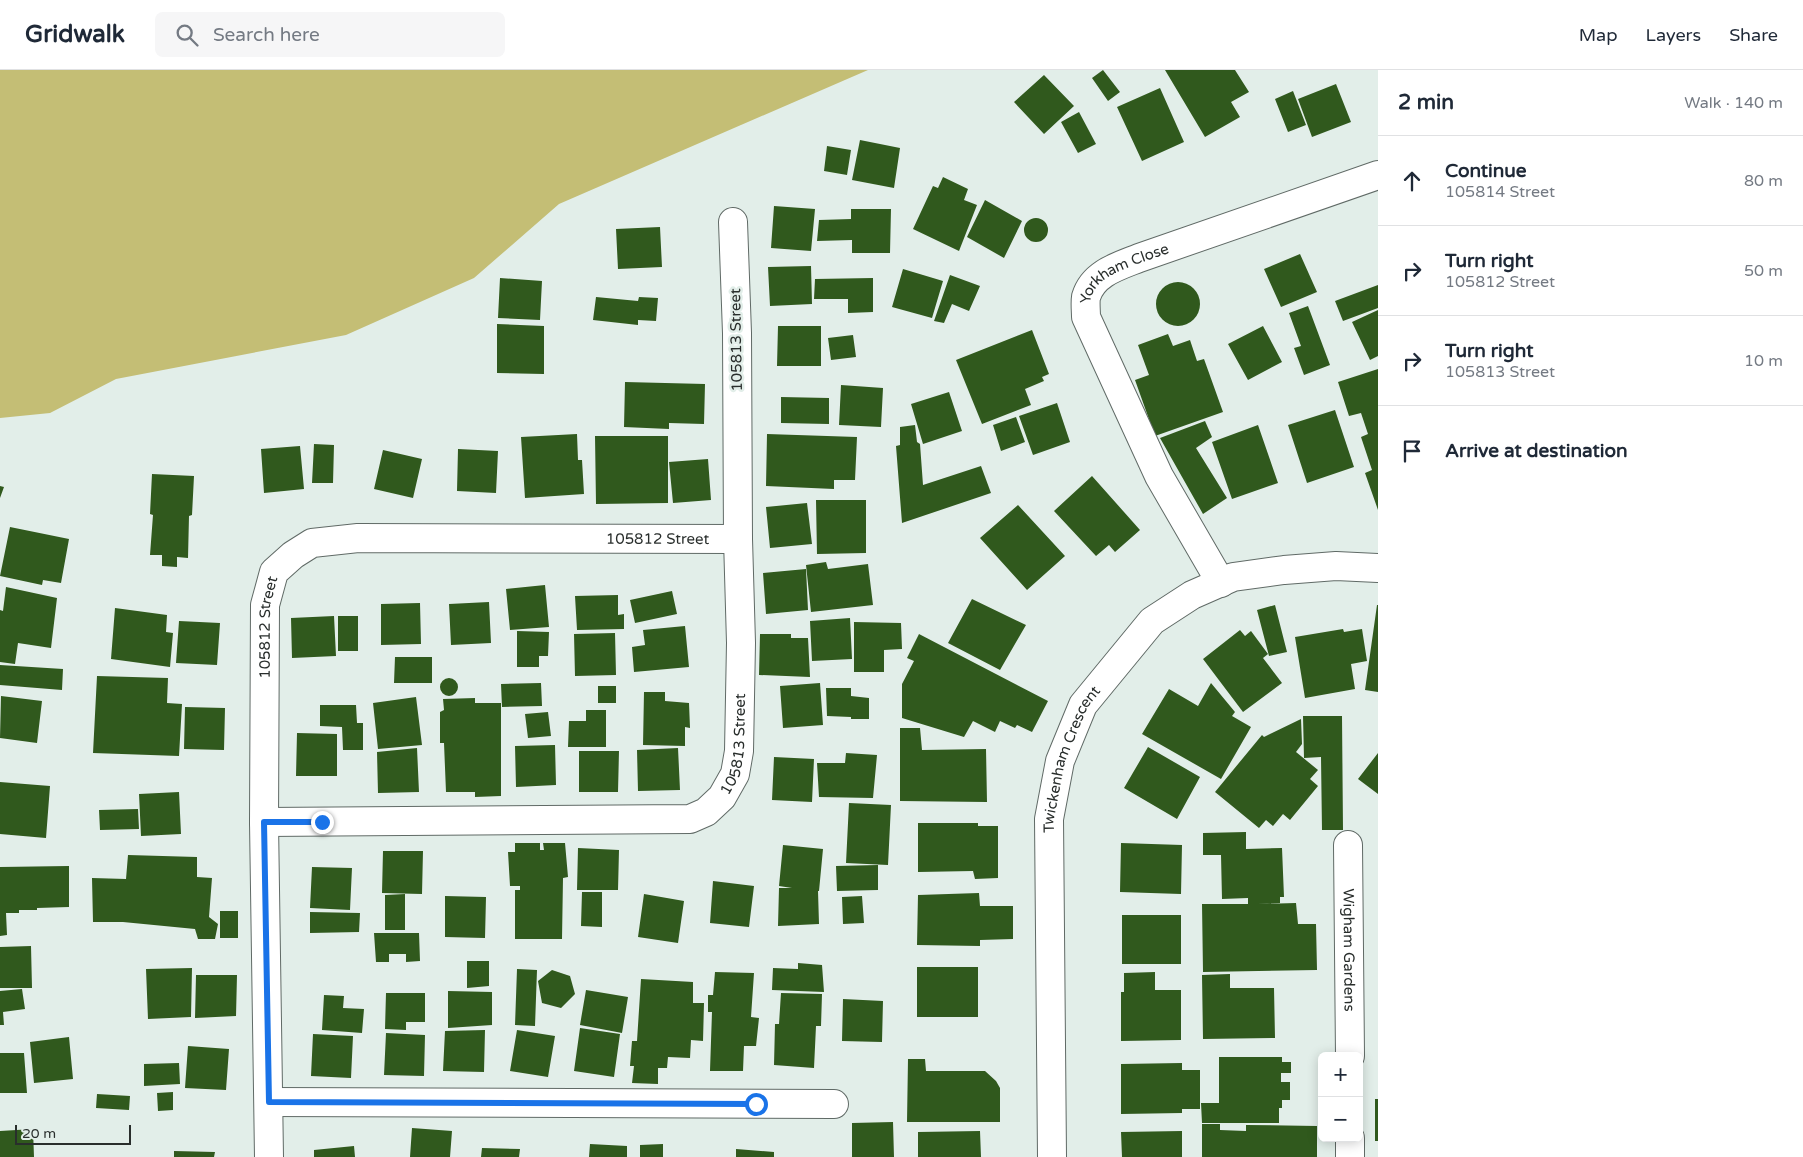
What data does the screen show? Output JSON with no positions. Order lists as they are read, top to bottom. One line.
{"streets":{"street":["Yorkham Close","105813 Street","105812 Street","Twickenham Crescent","Wigham Gardens"]},"crossings":[["Yorkham Close","Twickenham Crescent"],["105813 Street","105812 Street"]],"scale_bar":"20 m","page":{"header":"Gridwalk","search":"Search here","nav":["Map","Layers","Share"],"heading":["2 min","Walk · 140 m"],"list":[["Continue","105814 Street","80 m"],["Turn right","105812 Street","50 m"],["Turn right","105813 Street","10 m"],"Arrive at destination"],"map_buttons":["+","−"],"scale":"20 m"}}
